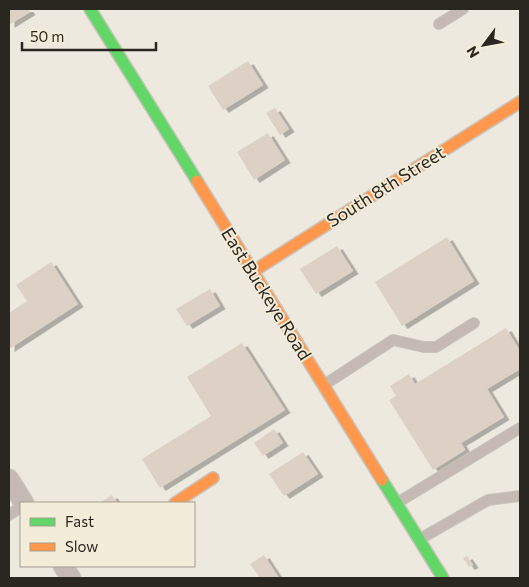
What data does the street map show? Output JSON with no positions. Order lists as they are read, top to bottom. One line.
{"streets":{"main road":["South 8th Street","East Buckeye Road"]},"crossings":[["South 8th Street","East Buckeye Road"]],"legend":["Fast","Slow"],"scale_bar":"50 m","north":"bottom left"}
